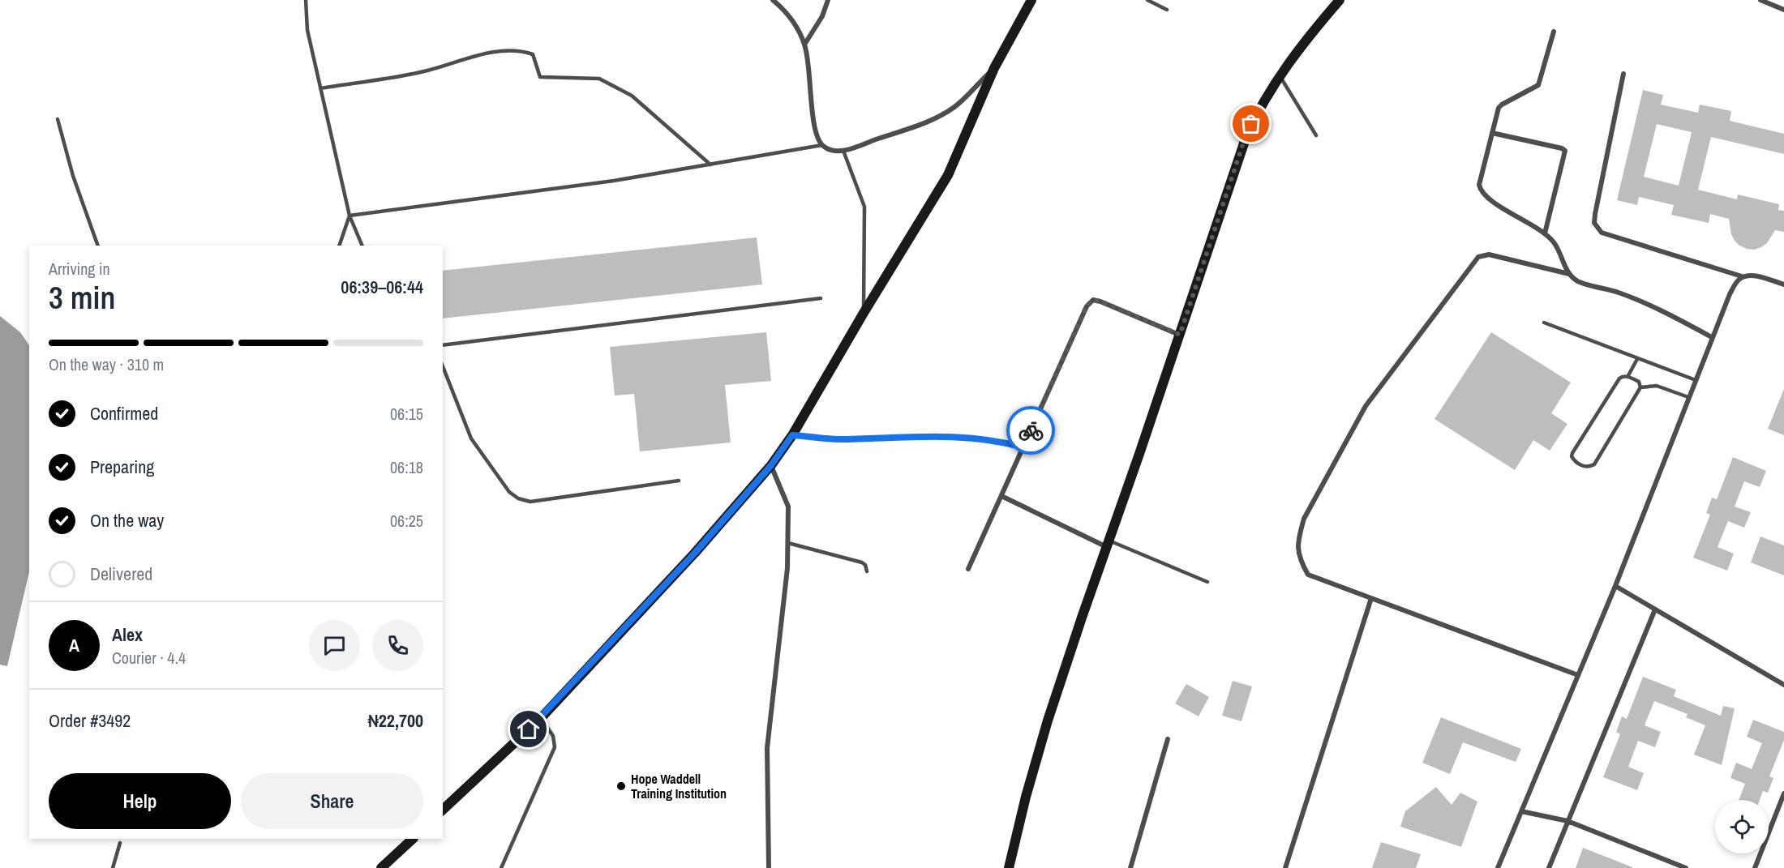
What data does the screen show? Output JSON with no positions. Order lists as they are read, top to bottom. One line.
{"places":["Hope Waddell Training Institution"],"page":{"heading":["3 min","Arriving in","06:39–06:44"],"panel":["Alex","Courier · 4.4","Order #3492","₦22,700"],"bar":"On the way · 310 m","list":[["Confirmed","06:15"],["Preparing","06:18"],["On the way","06:25"],"Delivered"],"round":"A","buttons":["Help","Share"]}}
